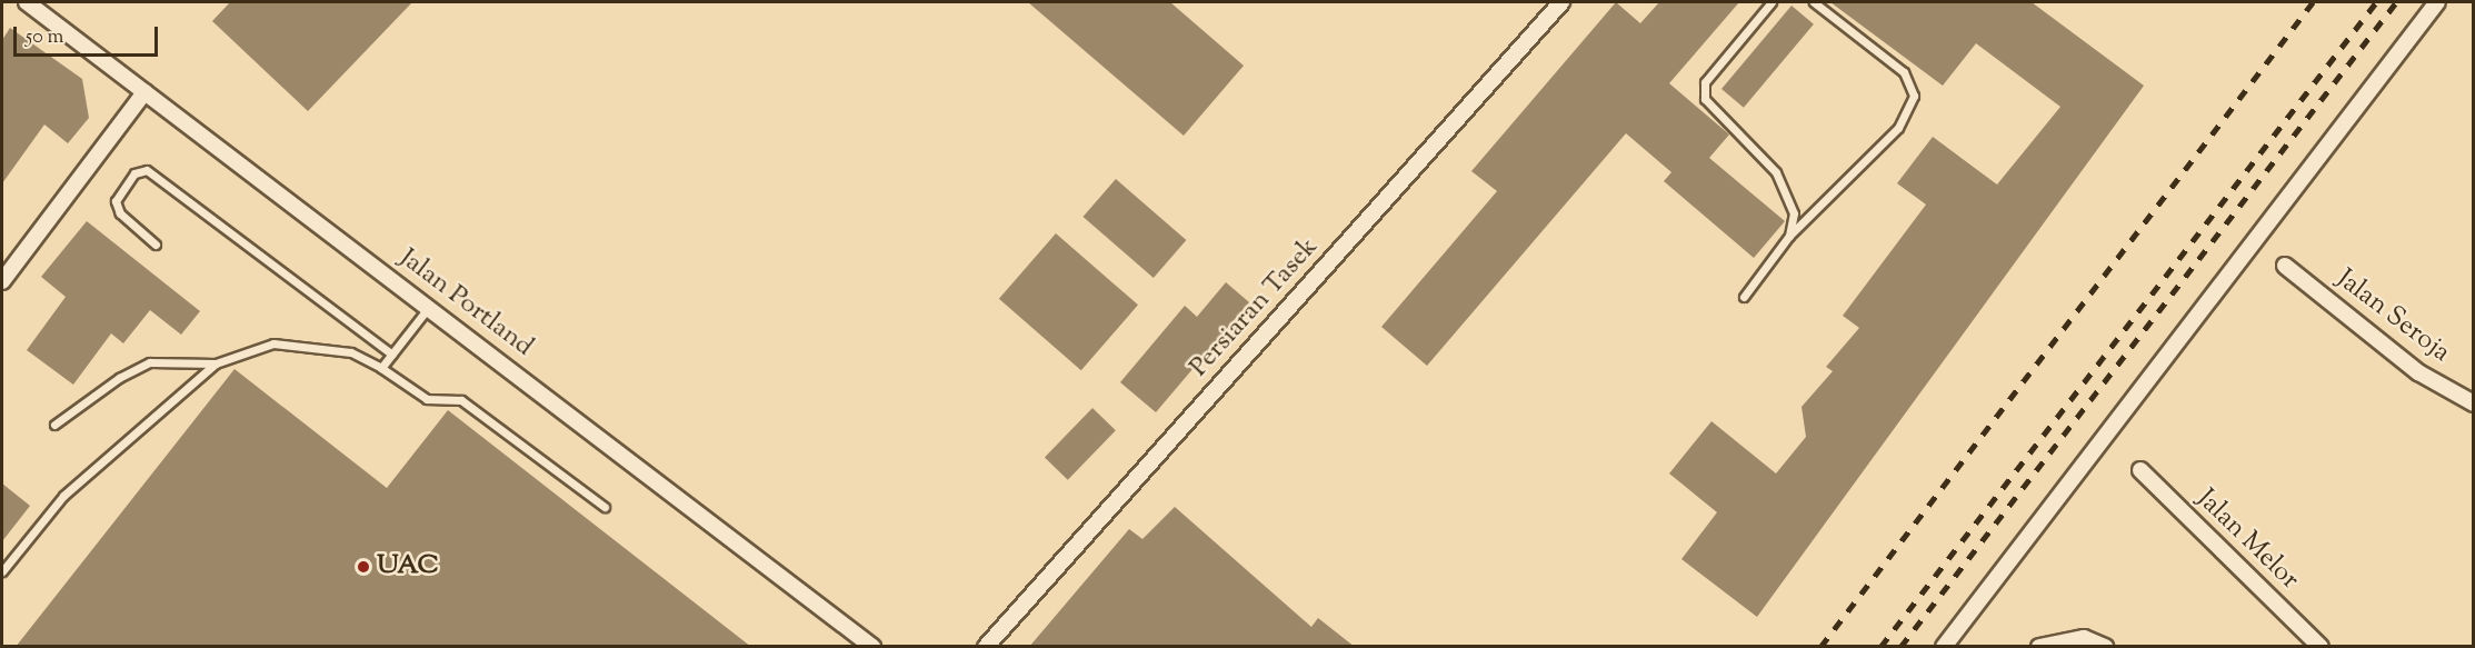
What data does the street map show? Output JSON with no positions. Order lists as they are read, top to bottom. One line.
{"streets":{"street":["Jalan Portland","Persiaran Tasek","Jalan Seroja","Jalan Melor"]},"places":["UAC"],"scale_bar":"50 m"}
